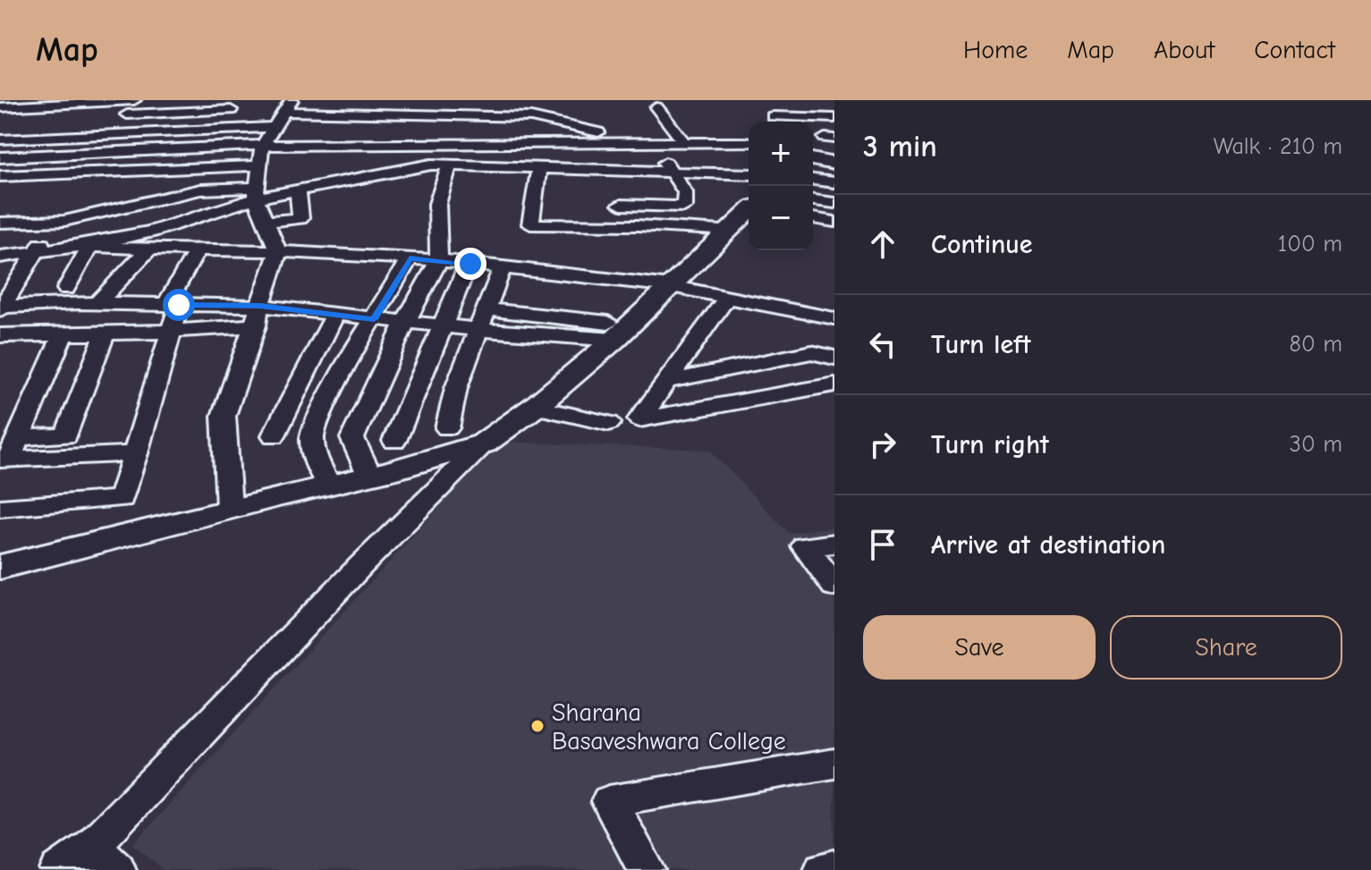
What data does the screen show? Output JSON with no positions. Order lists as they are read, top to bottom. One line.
{"places":["Sharana Basaveshwara College"],"page":{"header":"Map","nav":["Home","Map","About","Contact"],"heading":["3 min","Walk · 210 m"],"map_buttons":["+","−"],"list":[["Continue","100 m"],["Turn left","80 m"],["Turn right","30 m"],"Arrive at destination"],"buttons":["Save","Share"]}}
